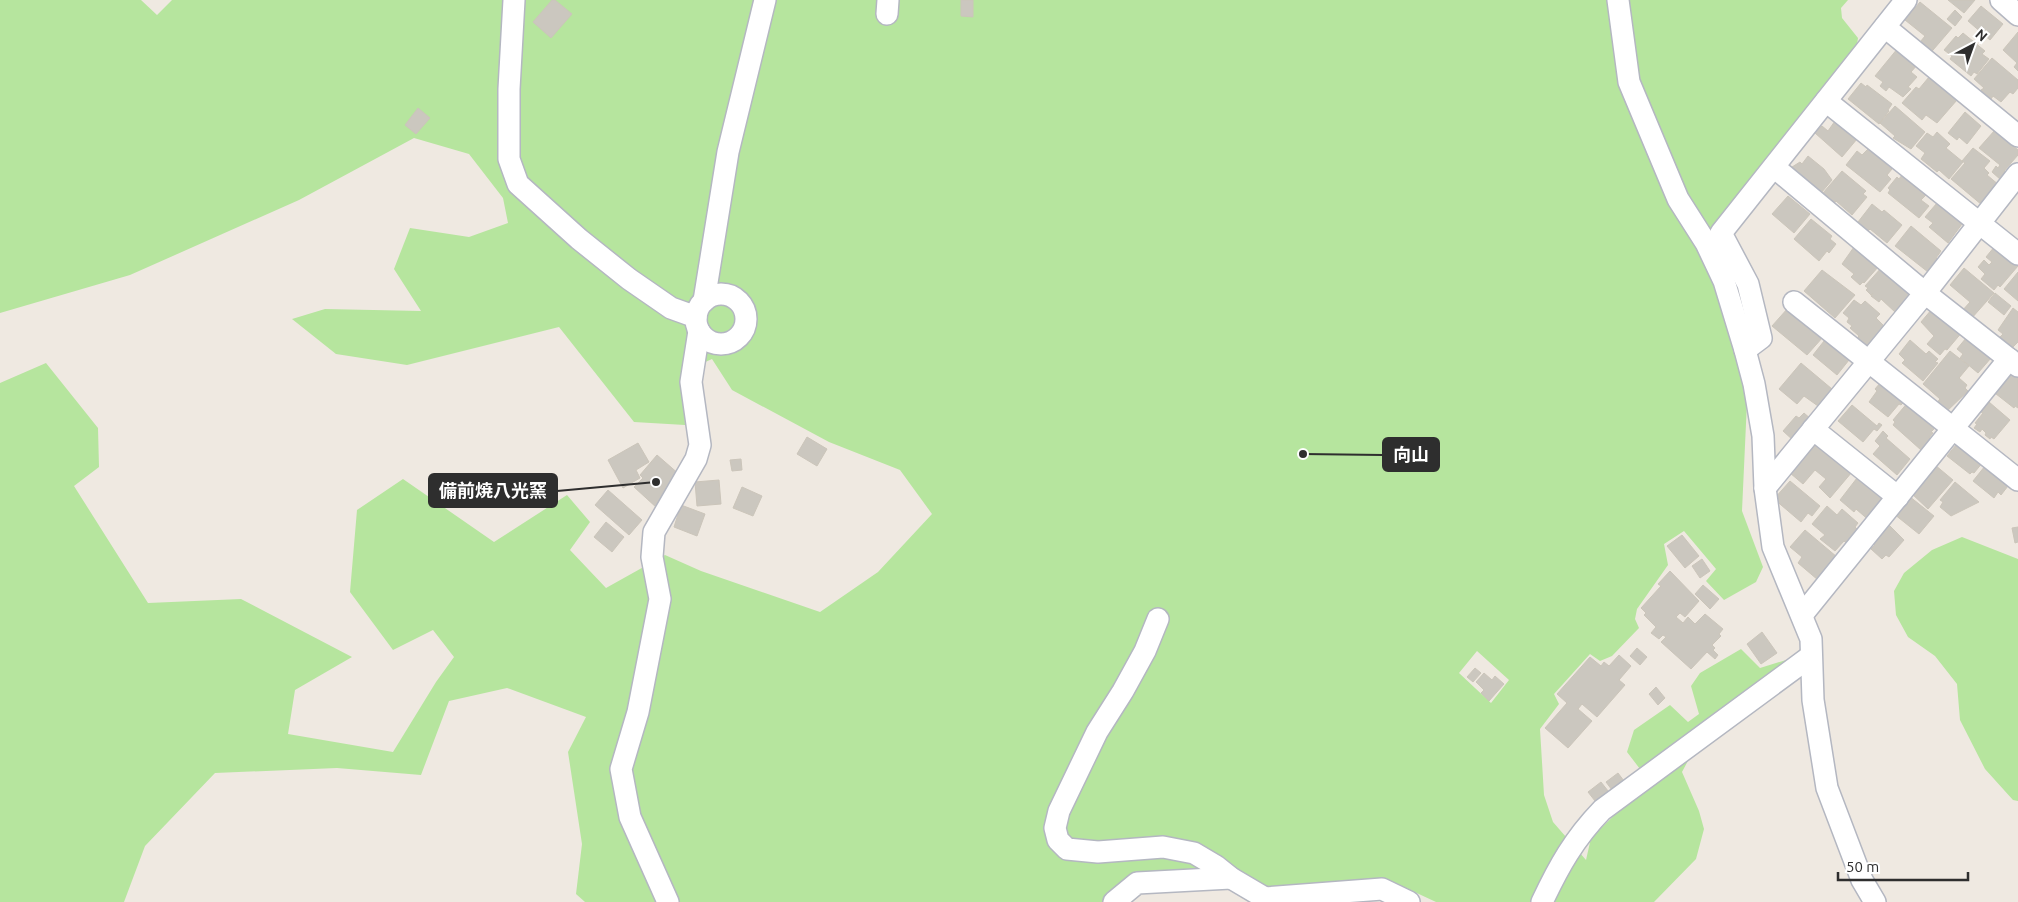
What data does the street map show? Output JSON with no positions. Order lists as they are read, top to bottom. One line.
{"places":["向山","備前焼八光窯"],"scale_bar":"50 m","north":"top right"}
